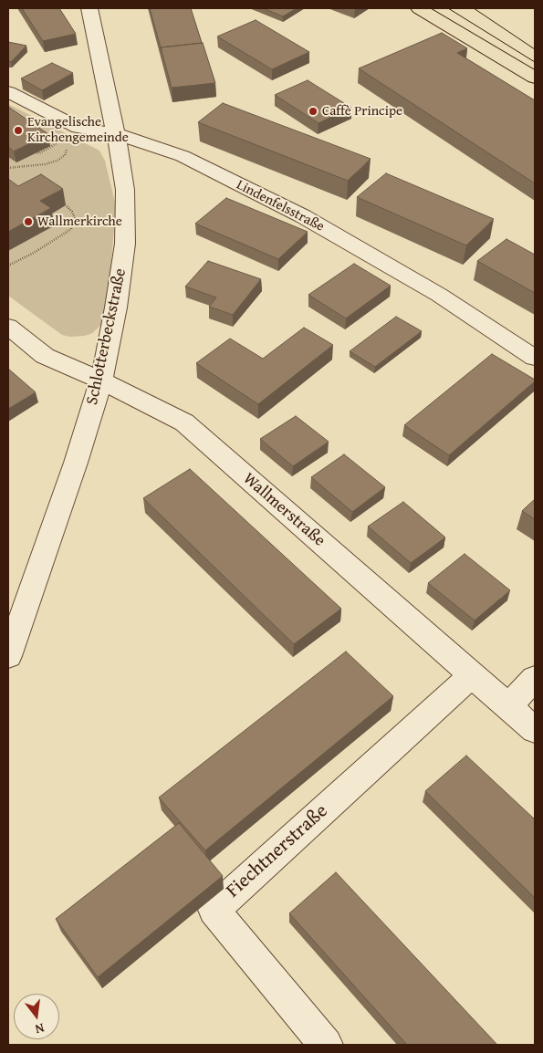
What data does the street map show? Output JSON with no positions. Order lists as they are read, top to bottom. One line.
{"streets":{"street":["Lindenfelsstraße","Schlotterbeckstraße","Wallmerstraße","Fiechtnerstraße"]},"crossings":[["Lindenfelsstraße","Schlotterbeckstraße"],["Schlotterbeckstraße","Wallmerstraße"],["Wallmerstraße","Fiechtnerstraße"]],"places":["Caffè Principe","Evangelische Kirchengemeinde","Wallmerkirche"],"north":"bottom"}
